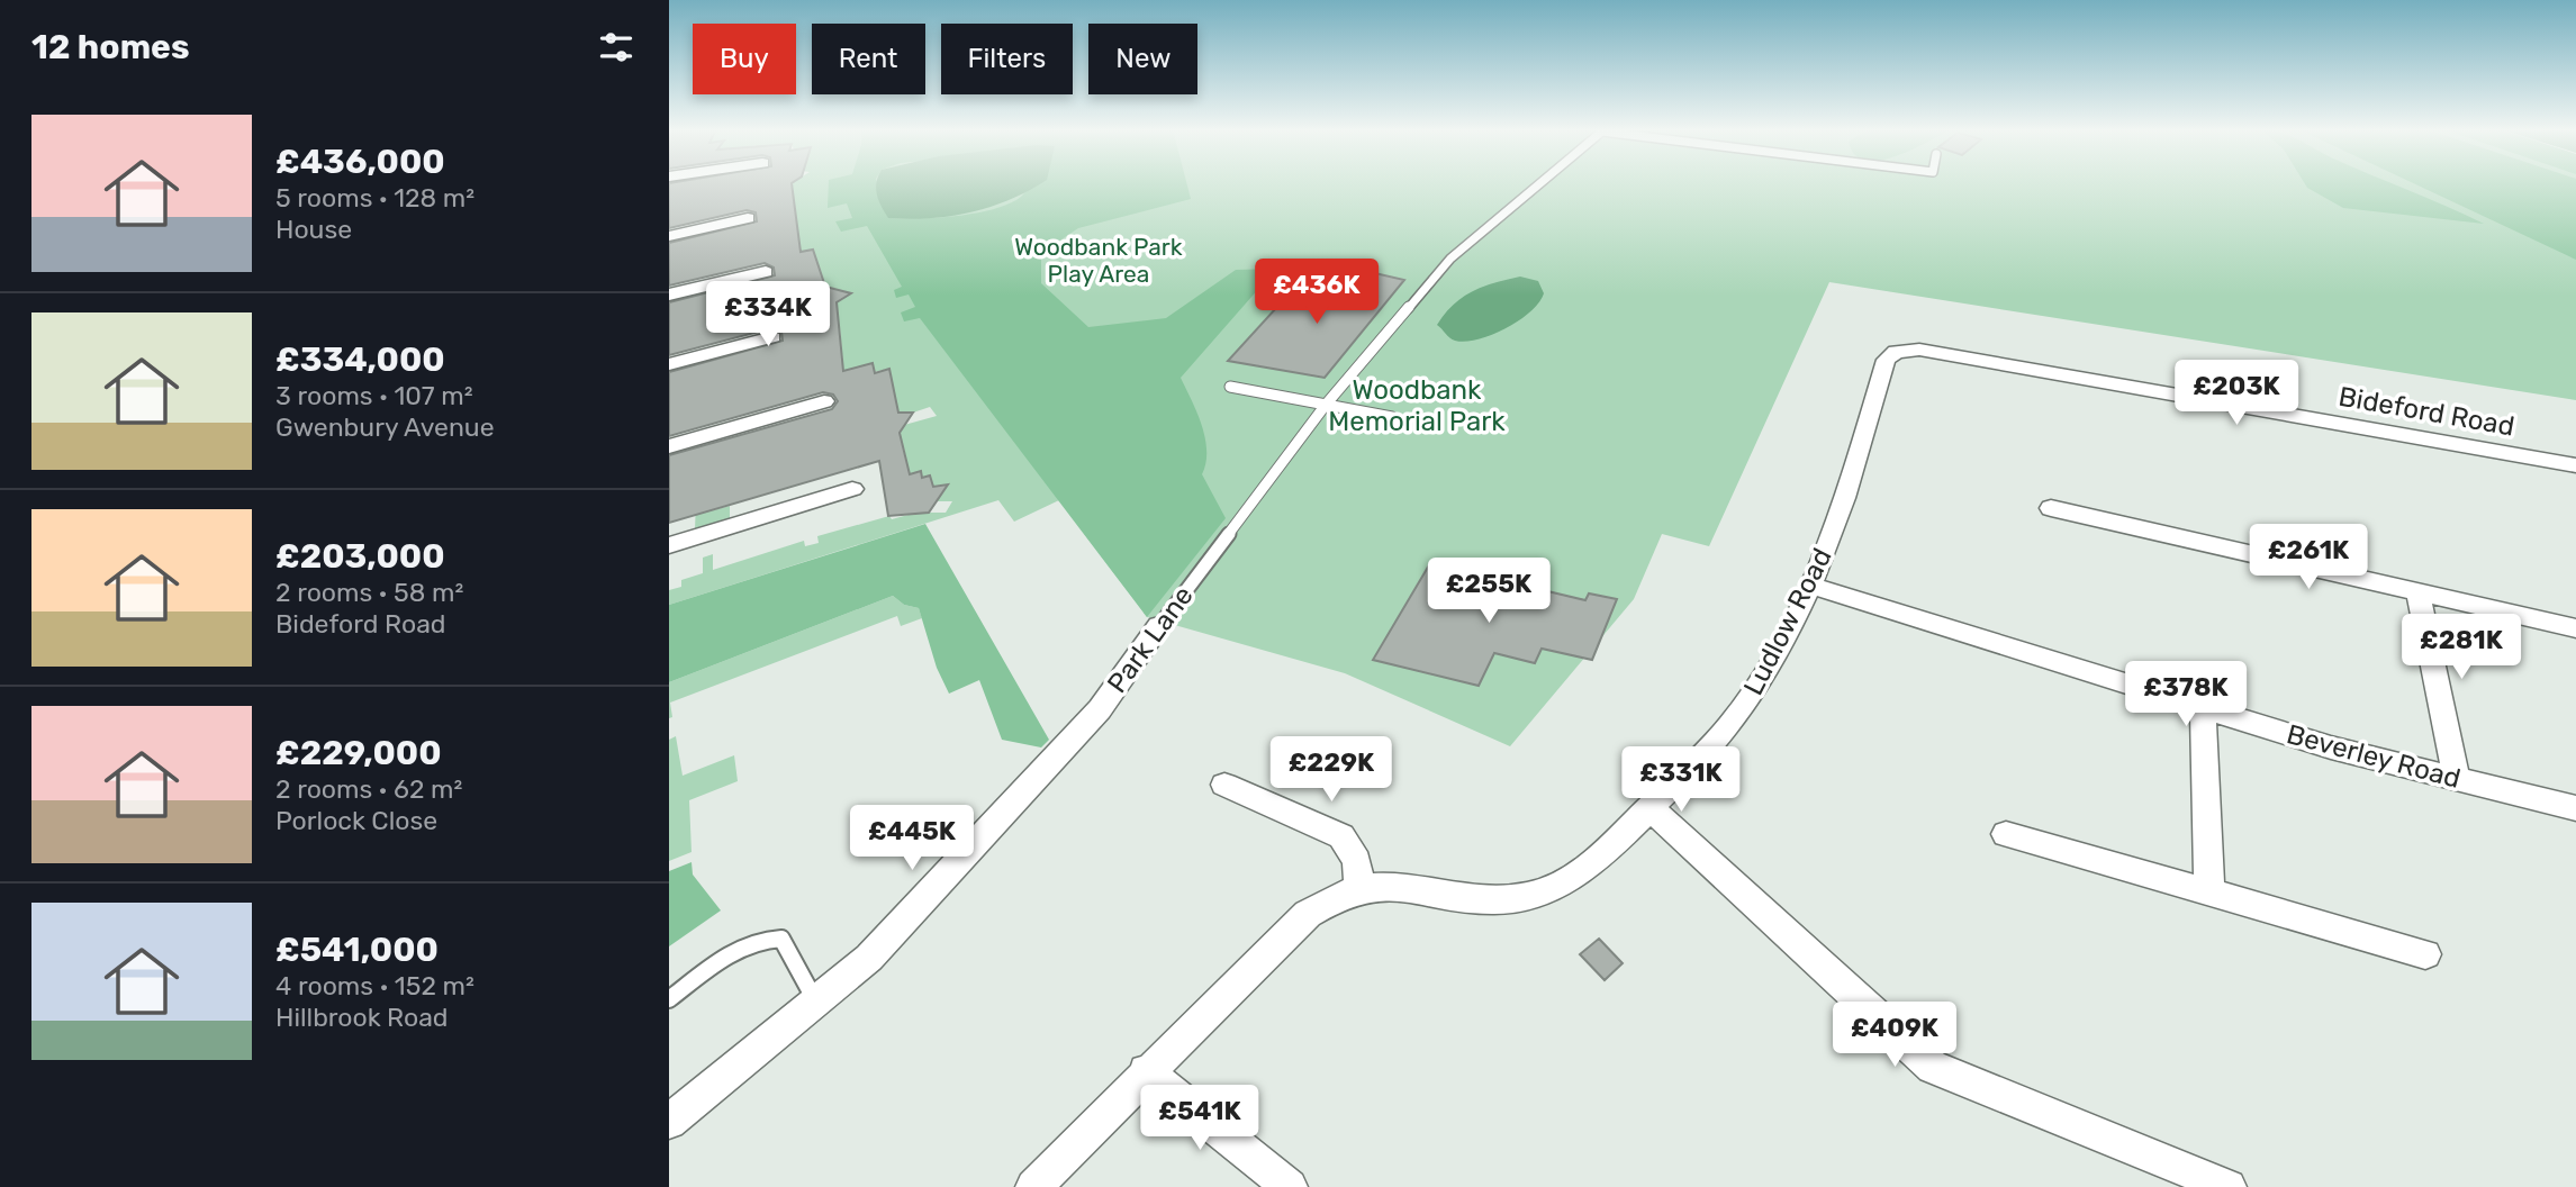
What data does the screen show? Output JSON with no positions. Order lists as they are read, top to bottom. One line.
{"streets":{"street":["Bideford Road","Ludlow Road","Park Lane","Beverley Road"]},"crossings":[["Bideford Road","Ludlow Road"],["Ludlow Road","Beverley Road"]],"parks":["Woodbank Park Play Area","Woodbank Memorial Park"],"page":{"heading":"12 homes","chip":["Buy","Rent","Filters","New"],"list":[{"name":"£436,000","note":"5 rooms · 128 m² · House"},{"name":"£334,000","note":"3 rooms · 107 m² · Gwenbury Avenue"},{"name":"£203,000","note":"2 rooms · 58 m² · Bideford Road"},{"name":"£229,000","note":"2 rooms · 62 m² · Porlock Close"},{"name":"£541,000","note":"4 rooms · 152 m² · Hillbrook Road"}],"price":["£436K","£334K","£203K","£261K","£255K","£281K","£378K","£229K","£331K","£445K","£409K","£541K"]}}
